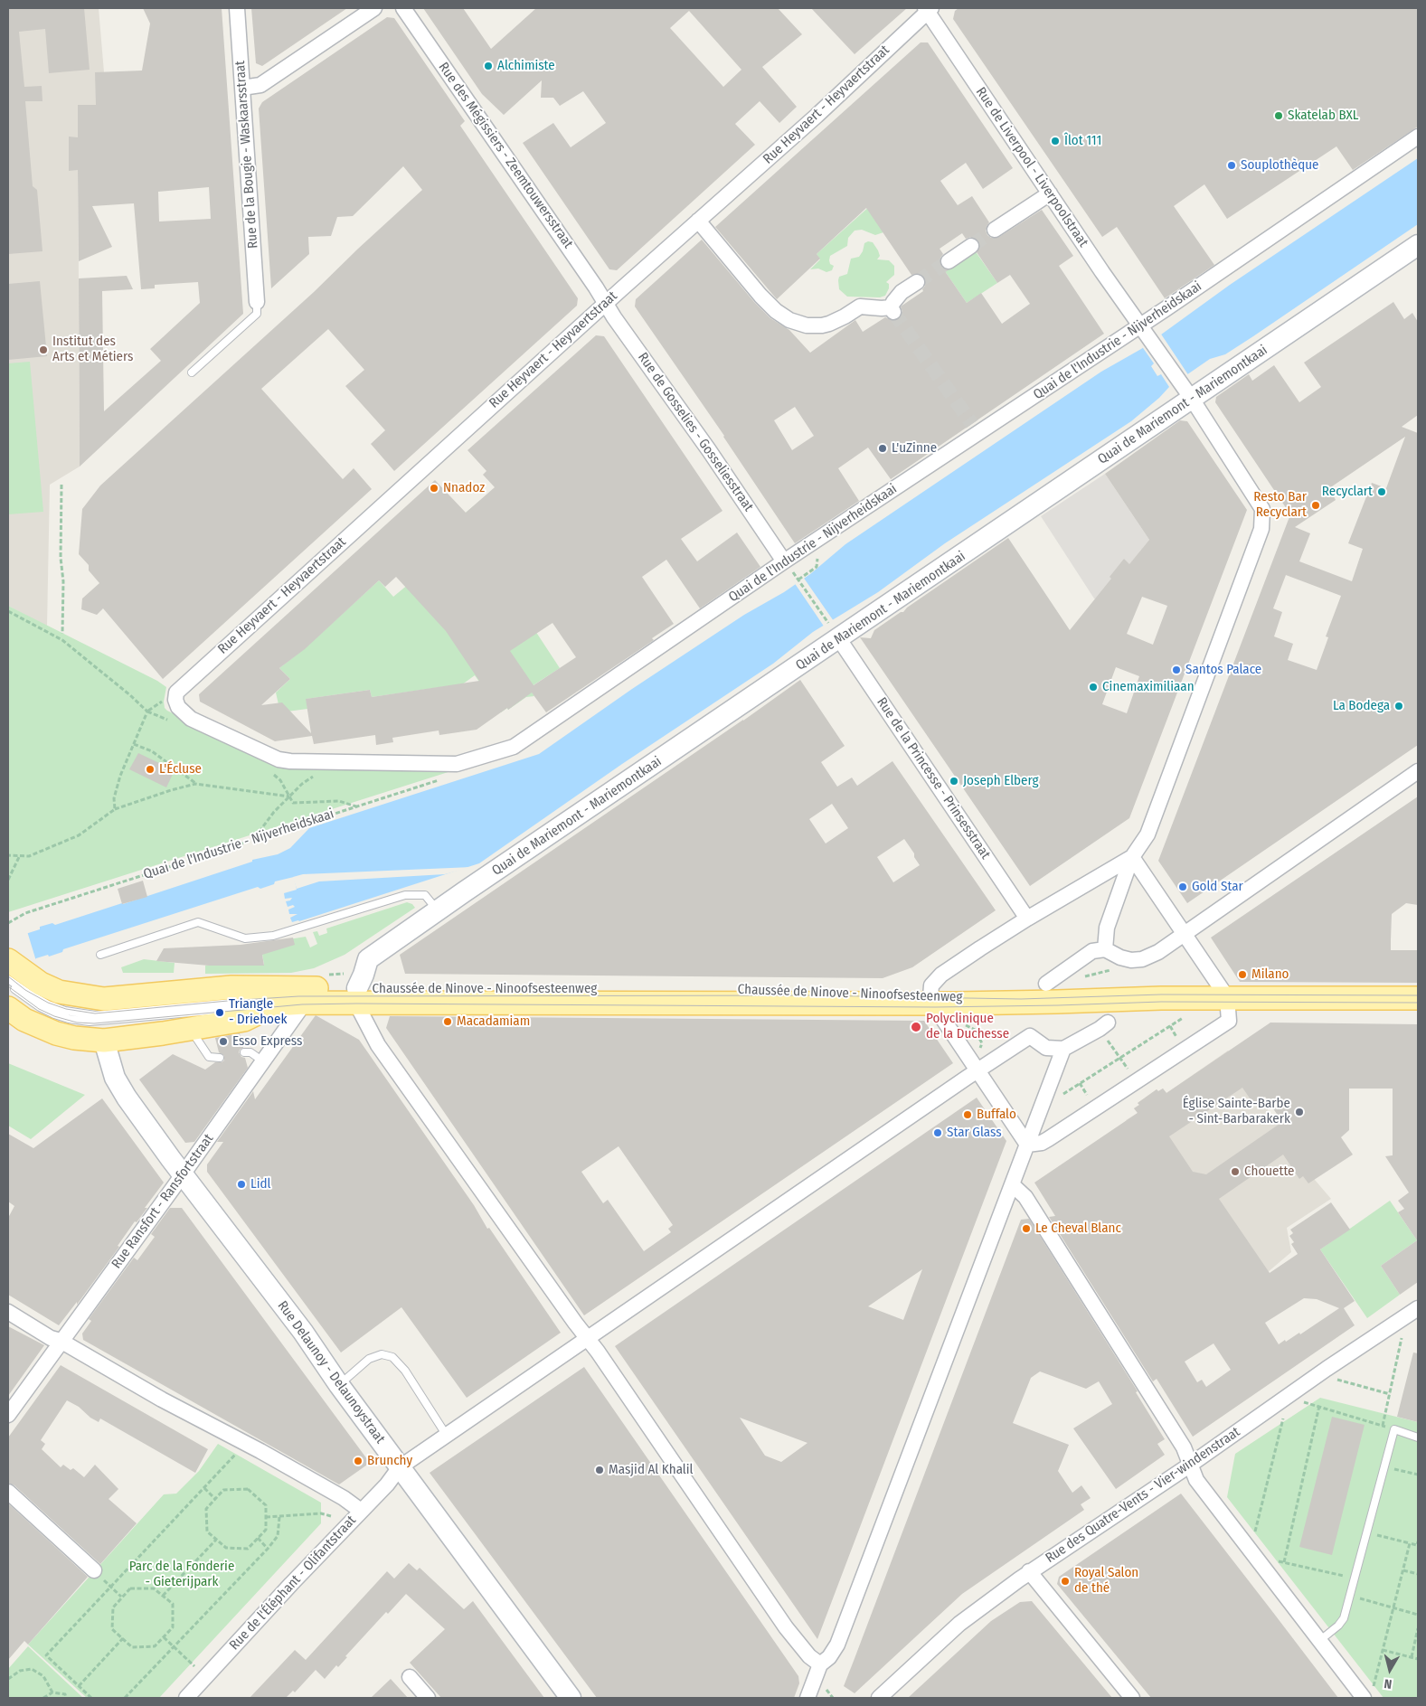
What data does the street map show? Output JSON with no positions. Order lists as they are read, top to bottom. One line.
{"streets":{"main road":["Chaussée de Ninove - Ninoofsesteenweg"],"street":["Rue Heyvaert - Heyvaertstraat","Rue de la Bougie - Waskaarsstraat","Rue des Mégissiers - Zeemtouwersstraat","Rue de Liverpool - Liverpoolstraat","Quai de l'Industrie - Nijverheidskaai","Quai de Mariemont - Mariemontkaai","Rue de Gosselies - Gosseliesstraat","Rue de la Princesse - Prinsesstraat","Rue Ransfort - Ransfortstraat","Rue Delaunoy - Delaunoystraat","Rue des Quatre-Vents - Vier-windenstraat","Rue de l'Éléphant - Olifantstraat"]},"crossings":[["Rue Heyvaert - Heyvaertstraat","Rue des Mégissiers - Zeemtouwersstraat"],["Rue Heyvaert - Heyvaertstraat","Rue de Liverpool - Liverpoolstraat"],["Rue Heyvaert - Heyvaertstraat","Quai de l'Industrie - Nijverheidskaai"],["Rue Heyvaert - Heyvaertstraat","Rue de Gosselies - Gosseliesstraat"],["Rue des Mégissiers - Zeemtouwersstraat","Rue de Gosselies - Gosseliesstraat"],["Rue de Liverpool - Liverpoolstraat","Quai de l'Industrie - Nijverheidskaai"],["Rue de Liverpool - Liverpoolstraat","Quai de Mariemont - Mariemontkaai"],["Quai de l'Industrie - Nijverheidskaai","Rue de Gosselies - Gosseliesstraat"],["Quai de Mariemont - Mariemontkaai","Rue de la Princesse - Prinsesstraat"],["Quai de Mariemont - Mariemontkaai","Chaussée de Ninove - Ninoofsesteenweg"],["Chaussée de Ninove - Ninoofsesteenweg","Rue Ransfort - Ransfortstraat"],["Chaussée de Ninove - Ninoofsesteenweg","Rue Delaunoy - Delaunoystraat"],["Rue Ransfort - Ransfortstraat","Rue Delaunoy - Delaunoystraat"],["Rue Delaunoy - Delaunoystraat","Rue de l'Éléphant - Olifantstraat"]],"parks":["Parc de la Fonderie - Gieterijpark"],"places":["Alchimiste","Skatelab BXL","Îlot 111","Souplothèque","Institut des Arts et Métiers","L'uZinne","Nnadoz","Recyclart","Resto Bar Recyclart","Santos Palace","Cinemaximiliaan","La Bodega","L'Écluse","Joseph Elberg","Gold Star","Milano","Triangle - Driehoek","Macadamiam","Polyclinique de la Duchesse","Esso Express","Église Sainte-Barbe - Sint-Barbarakerk","Buffalo","Star Glass","Chouette","Lidl","Le Cheval Blanc","Brunchy","Masjid Al Khalil","Royal Salon de thé"],"north":"bottom"}
